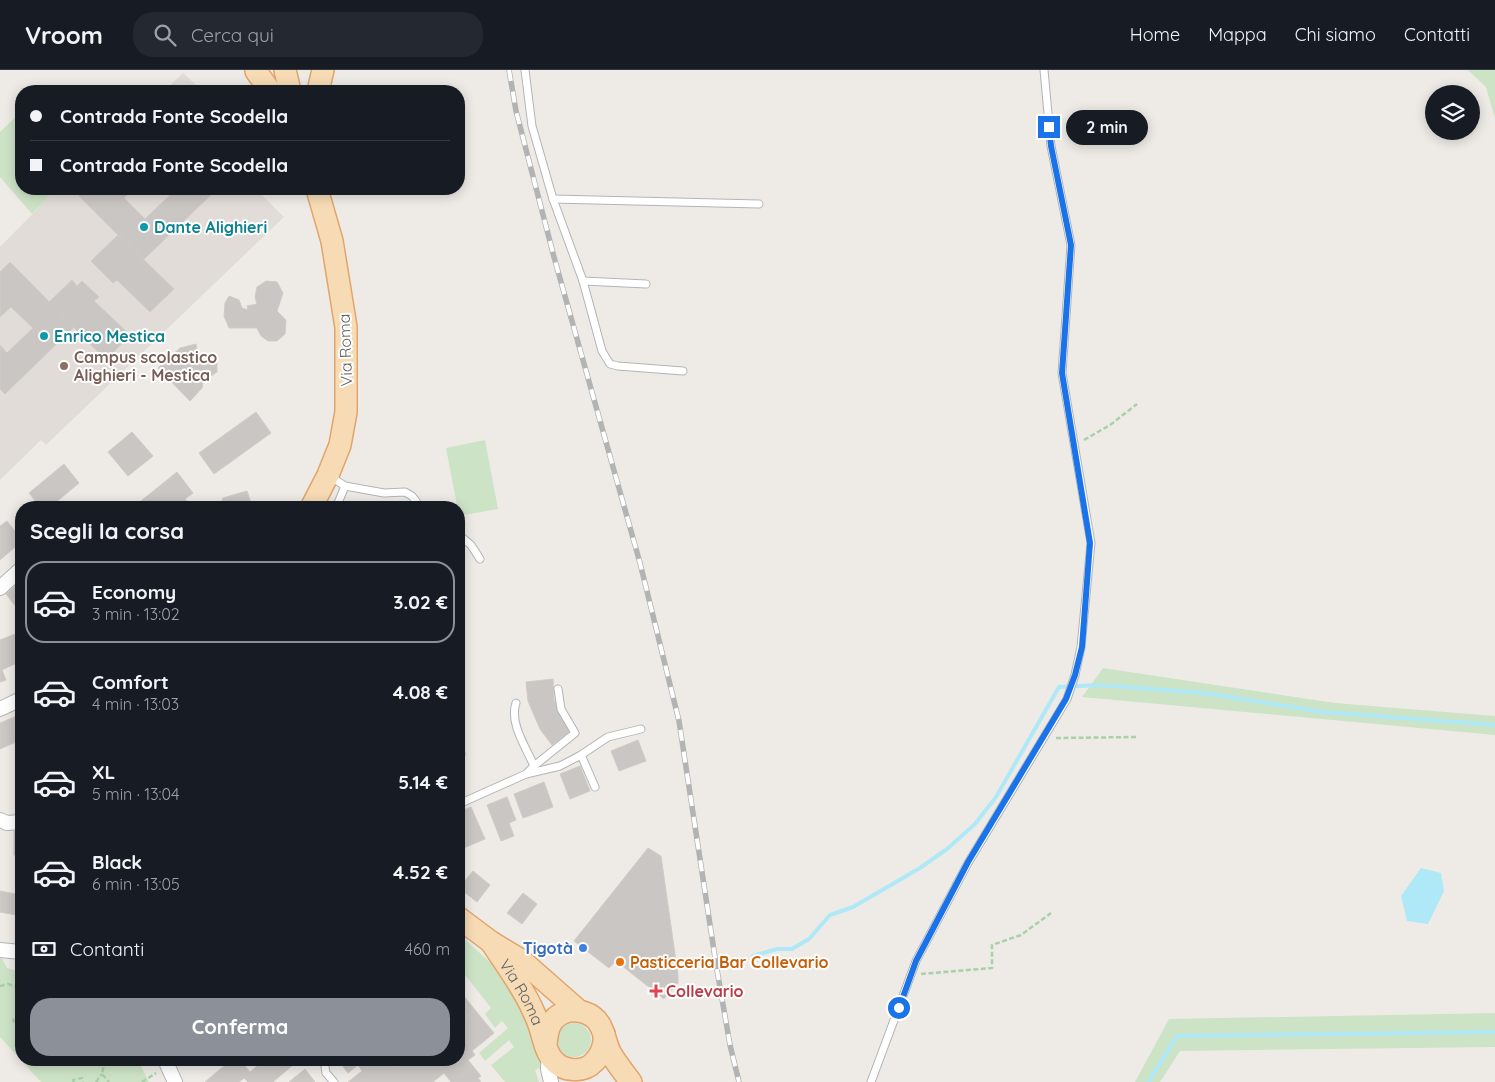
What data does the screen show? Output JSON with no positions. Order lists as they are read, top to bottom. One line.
{"streets":{"main road":["Via Roma"]},"places":{"other":["Dante Alighieri","Enrico Mestica","Campus scolastico Alighieri - Mestica","Tigotà","Pasticceria Bar Collevario"],"health":["Collevario"]},"page":{"header":"Vroom","search":"Cerca qui","nav":["Home","Mappa","Chi siamo","Contatti"],"banner":["Contrada Fonte Scodella","Contrada Fonte Scodella"],"bubble":"2 min","heading":"Scegli la corsa","list":[{"name":"Economy","note":"3 min · 13:02","value":"3.02 €"},{"name":"Comfort","note":"4 min · 13:03","value":"4.08 €"},{"name":"XL","note":"5 min · 13:04","value":"5.14 €"},{"name":"Black","note":"6 min · 13:05","value":"4.52 €"}],"pay":["Contanti","460 m"],"buttons":"Conferma"}}
